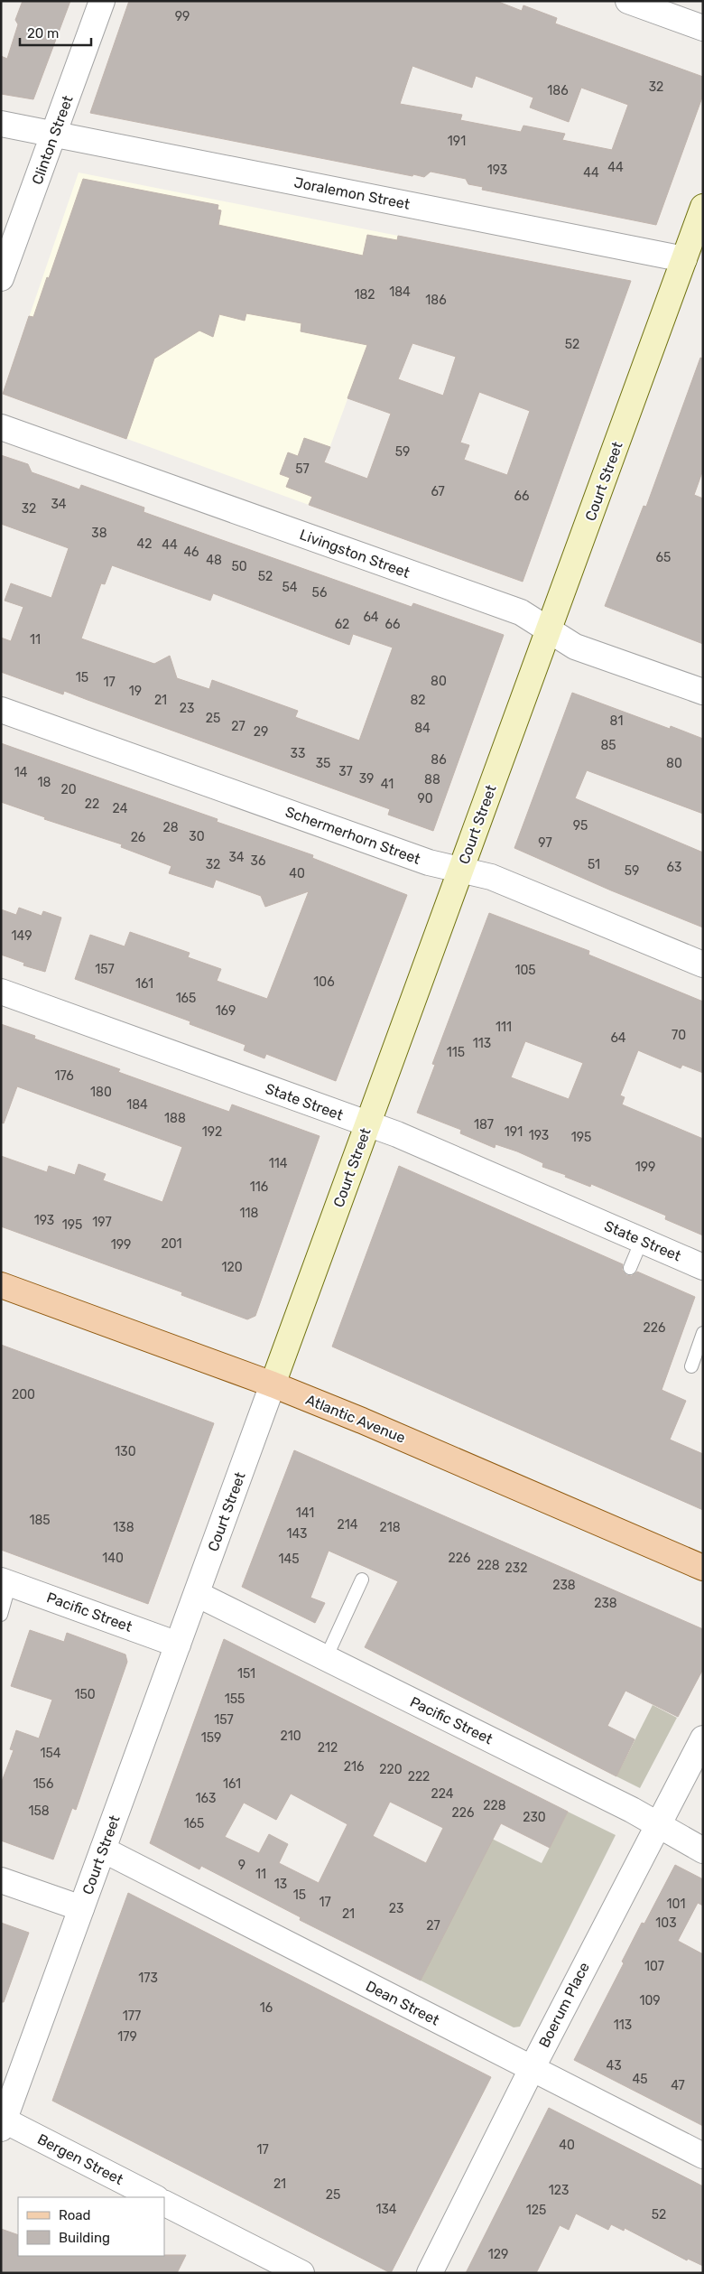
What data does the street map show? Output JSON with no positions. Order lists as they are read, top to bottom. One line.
{"streets":{"main road":["Court Street","Atlantic Avenue"],"street":["Clinton Street","Joralemon Street","Livingston Street","Schermerhorn Street","State Street","Pacific Street","Dean Street","Boerum Place","Bergen Street"]},"crossings":[["Clinton Street","Joralemon Street"],["Joralemon Street","Court Street"],["Court Street","Livingston Street"],["Court Street","Schermerhorn Street"],["Court Street","State Street"],["Court Street","Atlantic Avenue"],["Court Street","Pacific Street"],["Court Street","Dean Street"],["Court Street","Bergen Street"],["Pacific Street","Boerum Place"],["Dean Street","Boerum Place"]],"house_numbers":["99","32","186","191","44","193","44","184","182","186","52","59","57","67","66","34","32","38","42","44","46","65","48","50","52","54","56","64","62","66","11","15","80","17","19","21","82","23","25","81","27","84","29","85","33","86","35","80","37","14","39","88","18","41","20","90","22","24","95","28","30","26","97","34","36","32","51","63","59","40","149","157","105","106","161","165","169","111","70","64","113","115","176","180","184","188","187","192","191","193","195","114","199","116","118","193","197","195","201","199","120","226","200","130","141","185","214","138","218","143","140","226","145","228","232","238","238","151","150","155","157","210","159","212","154","216","220","222","156","161","224","163","228","158","226","230","165","9","11","13","15","17","101","23","21","103","27","107","173","109","16","177","113","179","43","45","47","40","17","21","123","25","134","125","52","129"],"legend":["Road","Building"],"scale_bar":"20 m"}
